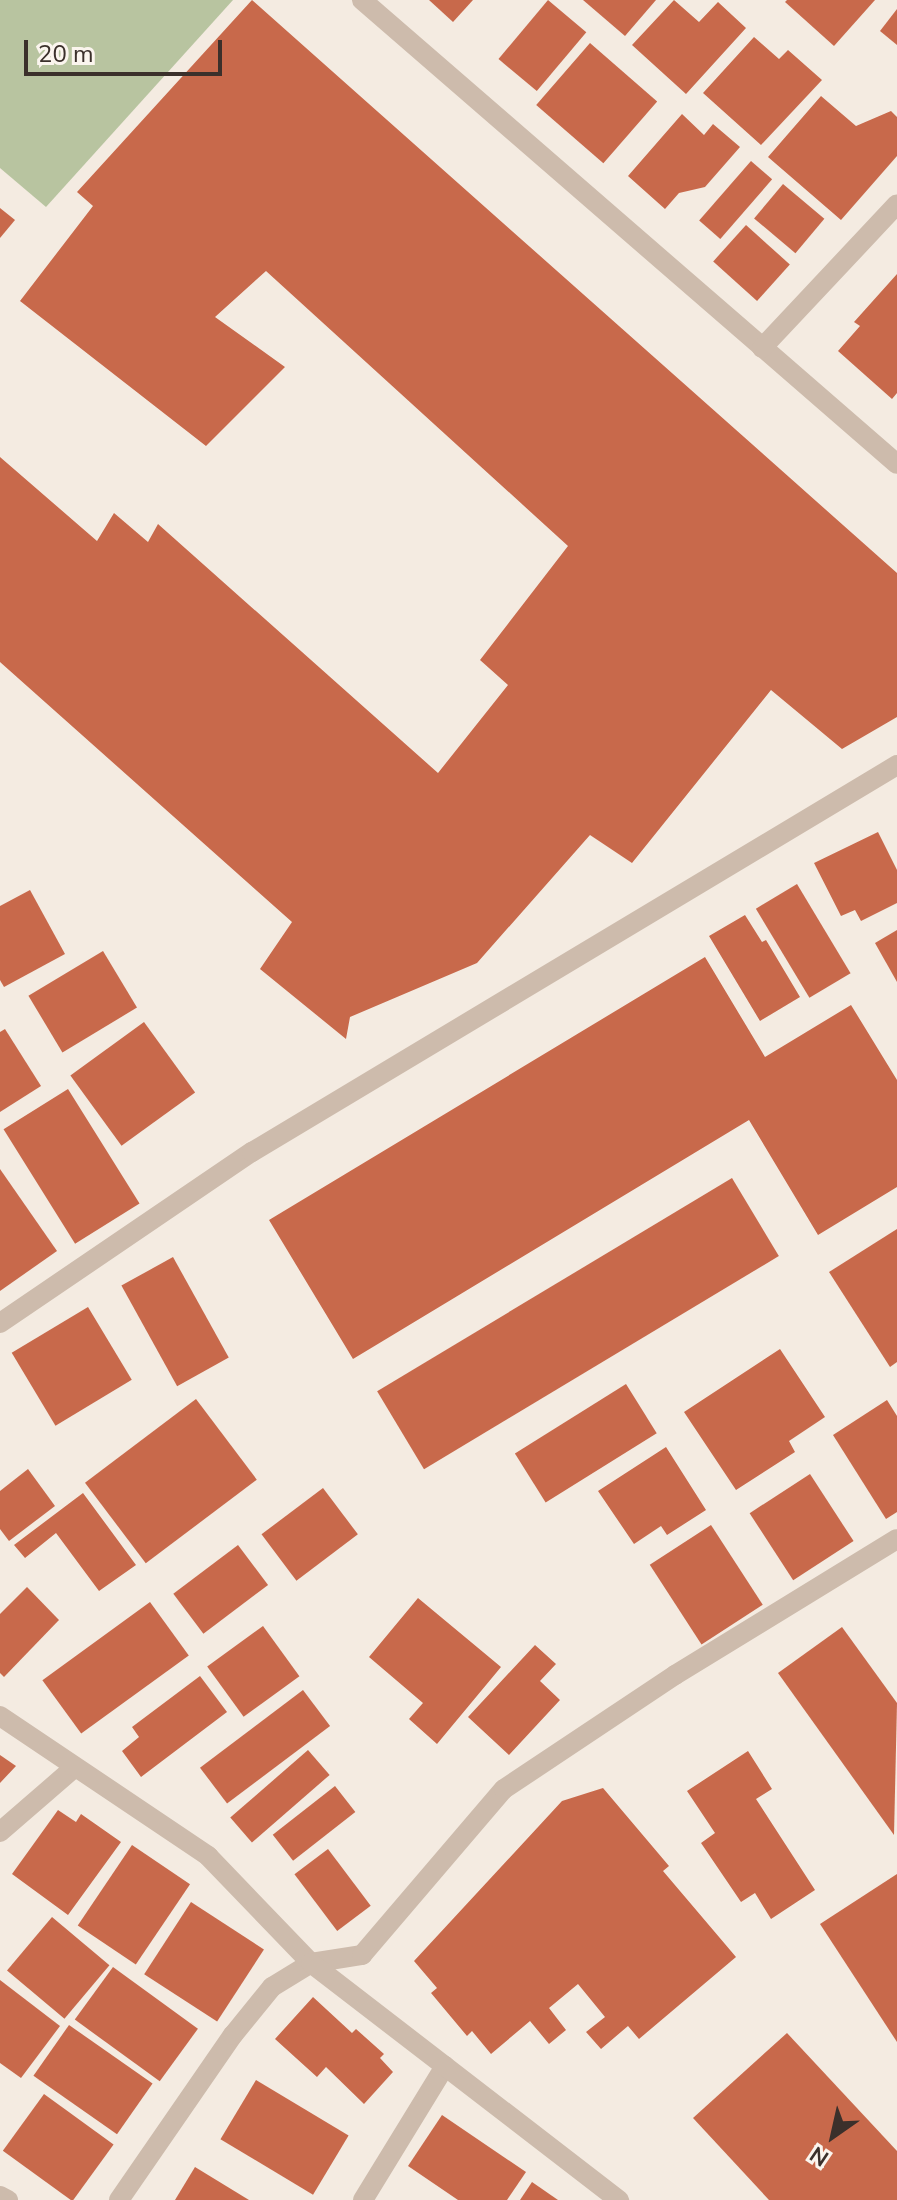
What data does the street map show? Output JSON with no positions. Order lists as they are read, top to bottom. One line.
{"scale_bar":"20 m","north":"bottom left"}
